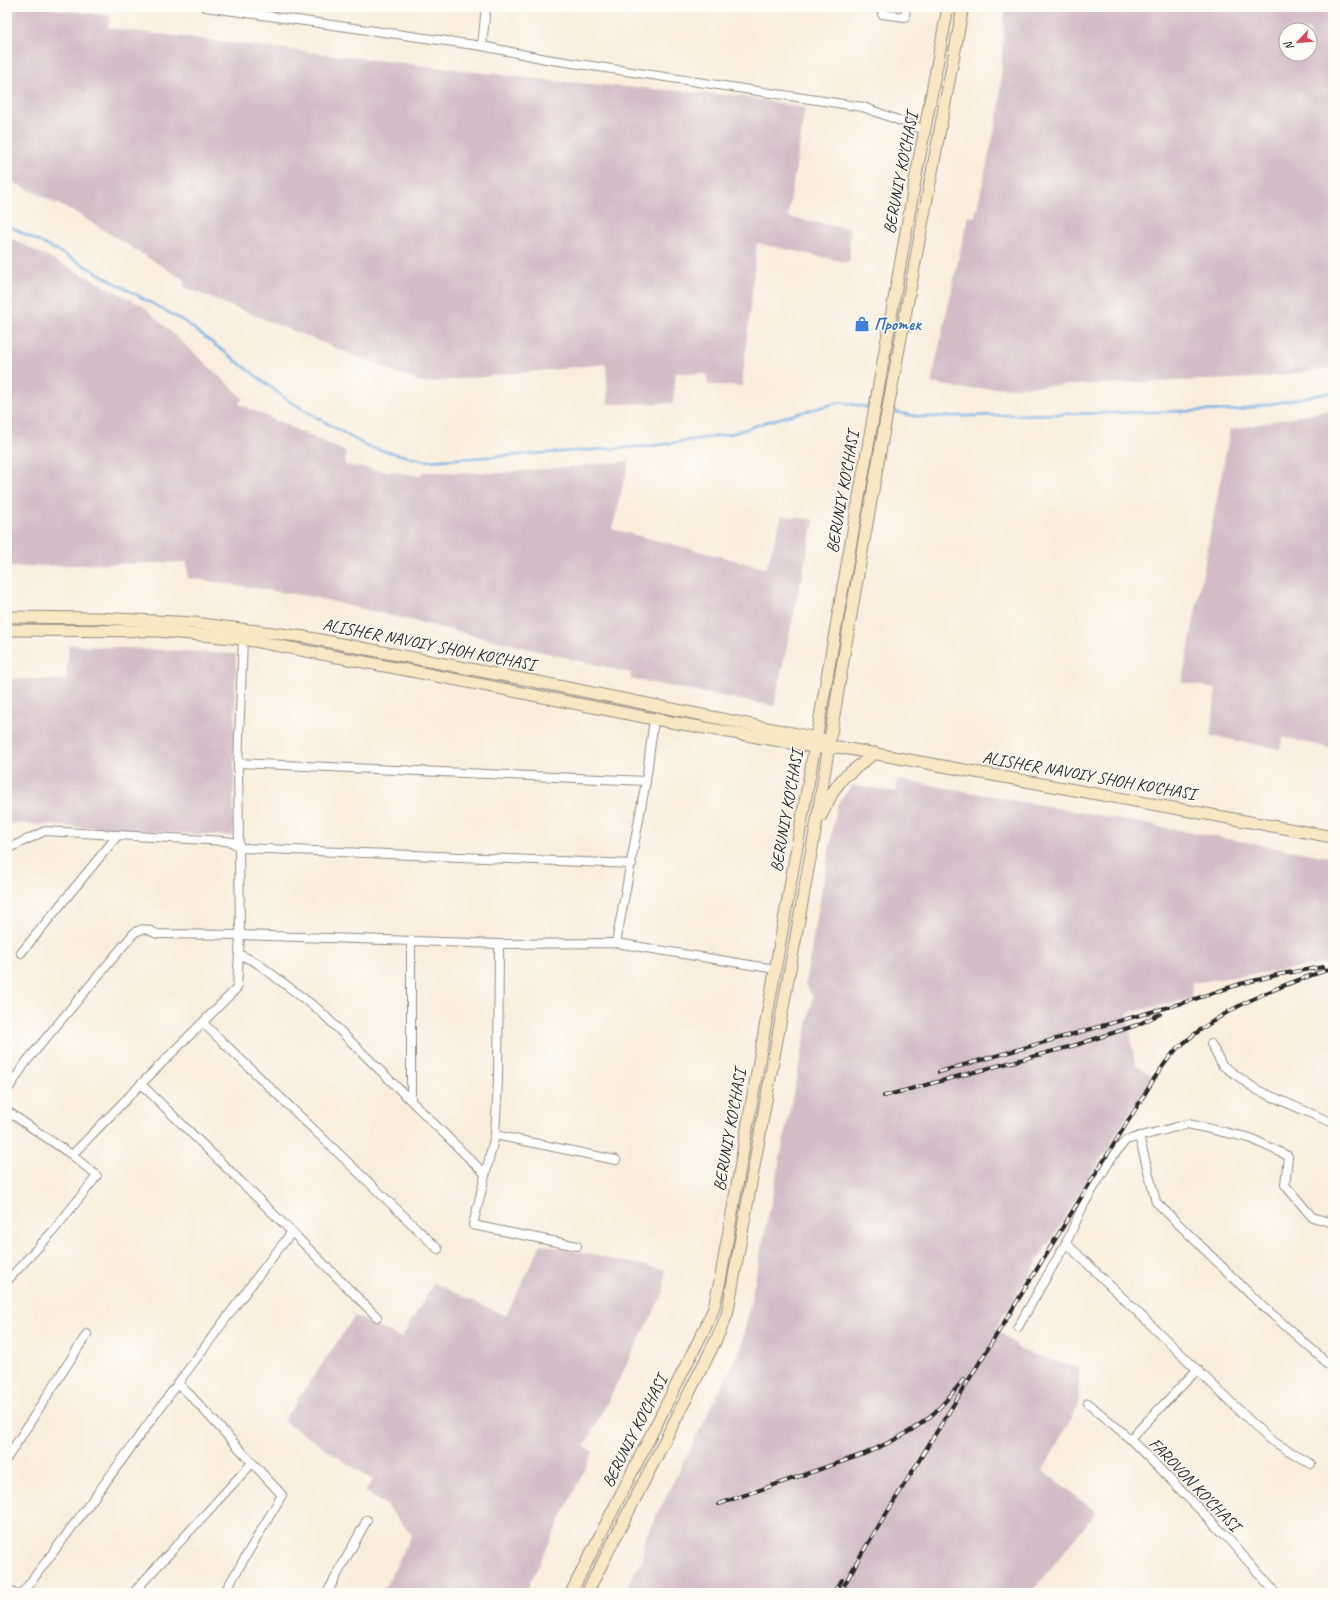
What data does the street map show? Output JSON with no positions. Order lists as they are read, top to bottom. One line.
{"streets":{"main road":["BERUNIY KO'CHASI","ALISHER NAVOIY SHOH KO'CHASI"],"street":["FAROVON KO'CHASI"]},"crossings":[["BERUNIY KO'CHASI","ALISHER NAVOIY SHOH KO'CHASI"]],"places":{"shop":["Протек"]},"north":"bottom left"}
